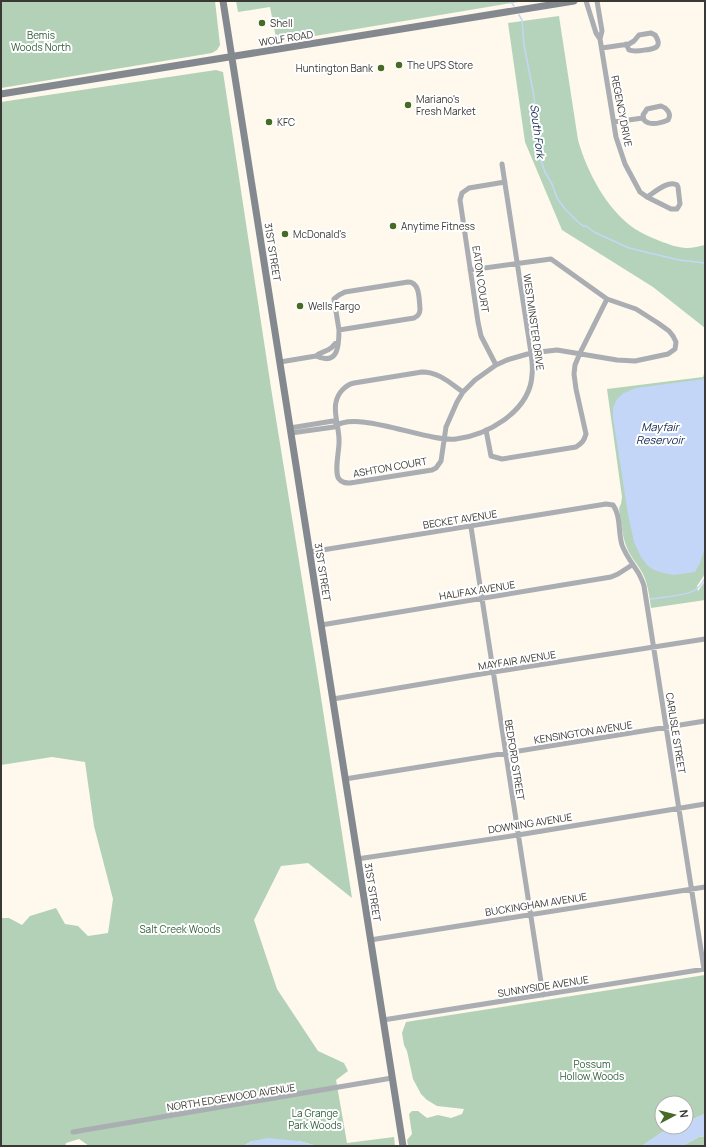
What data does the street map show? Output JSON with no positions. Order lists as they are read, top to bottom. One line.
{"streets":{"main road":["WOLF ROAD","31ST STREET"],"street":["REGENCY DRIVE","EATON COURT","WESTMINSTER DRIVE","ASHTON COURT","BECKET AVENUE","HALIFAX AVENUE","MAYFAIR AVENUE","KENSINGTON AVENUE","CARLISLE STREET","BEDFORD STREET","DOWNING AVENUE","BUCKINGHAM AVENUE","SUNNYSIDE AVENUE","NORTH EDGEWOOD AVENUE"]},"crossings":[["WOLF ROAD","31ST STREET"],["31ST STREET","WESTMINSTER DRIVE"],["31ST STREET","BECKET AVENUE"],["31ST STREET","HALIFAX AVENUE"],["31ST STREET","MAYFAIR AVENUE"],["31ST STREET","KENSINGTON AVENUE"],["31ST STREET","DOWNING AVENUE"],["31ST STREET","BUCKINGHAM AVENUE"],["31ST STREET","SUNNYSIDE AVENUE"],["31ST STREET","NORTH EDGEWOOD AVENUE"],["EATON COURT","WESTMINSTER DRIVE"],["EATON COURT","ASHTON COURT"],["WESTMINSTER DRIVE","ASHTON COURT"],["BECKET AVENUE","CARLISLE STREET"],["BECKET AVENUE","BEDFORD STREET"],["HALIFAX AVENUE","CARLISLE STREET"],["HALIFAX AVENUE","BEDFORD STREET"],["MAYFAIR AVENUE","CARLISLE STREET"],["MAYFAIR AVENUE","BEDFORD STREET"],["KENSINGTON AVENUE","CARLISLE STREET"],["KENSINGTON AVENUE","BEDFORD STREET"],["CARLISLE STREET","DOWNING AVENUE"],["CARLISLE STREET","BUCKINGHAM AVENUE"],["CARLISLE STREET","SUNNYSIDE AVENUE"],["BEDFORD STREET","DOWNING AVENUE"],["BEDFORD STREET","BUCKINGHAM AVENUE"],["BEDFORD STREET","SUNNYSIDE AVENUE"]],"water":["South Fork","Mayfair Reservoir"],"parks":["Bemis Woods North","Salt Creek Woods","Possum Hollow Woods","La Grange Park Woods"],"places":["Shell","The UPS Store","Huntington Bank","Mariano's Fresh Market","KFC","Anytime Fitness","McDonald's","Wells Fargo"],"north":"right"}
